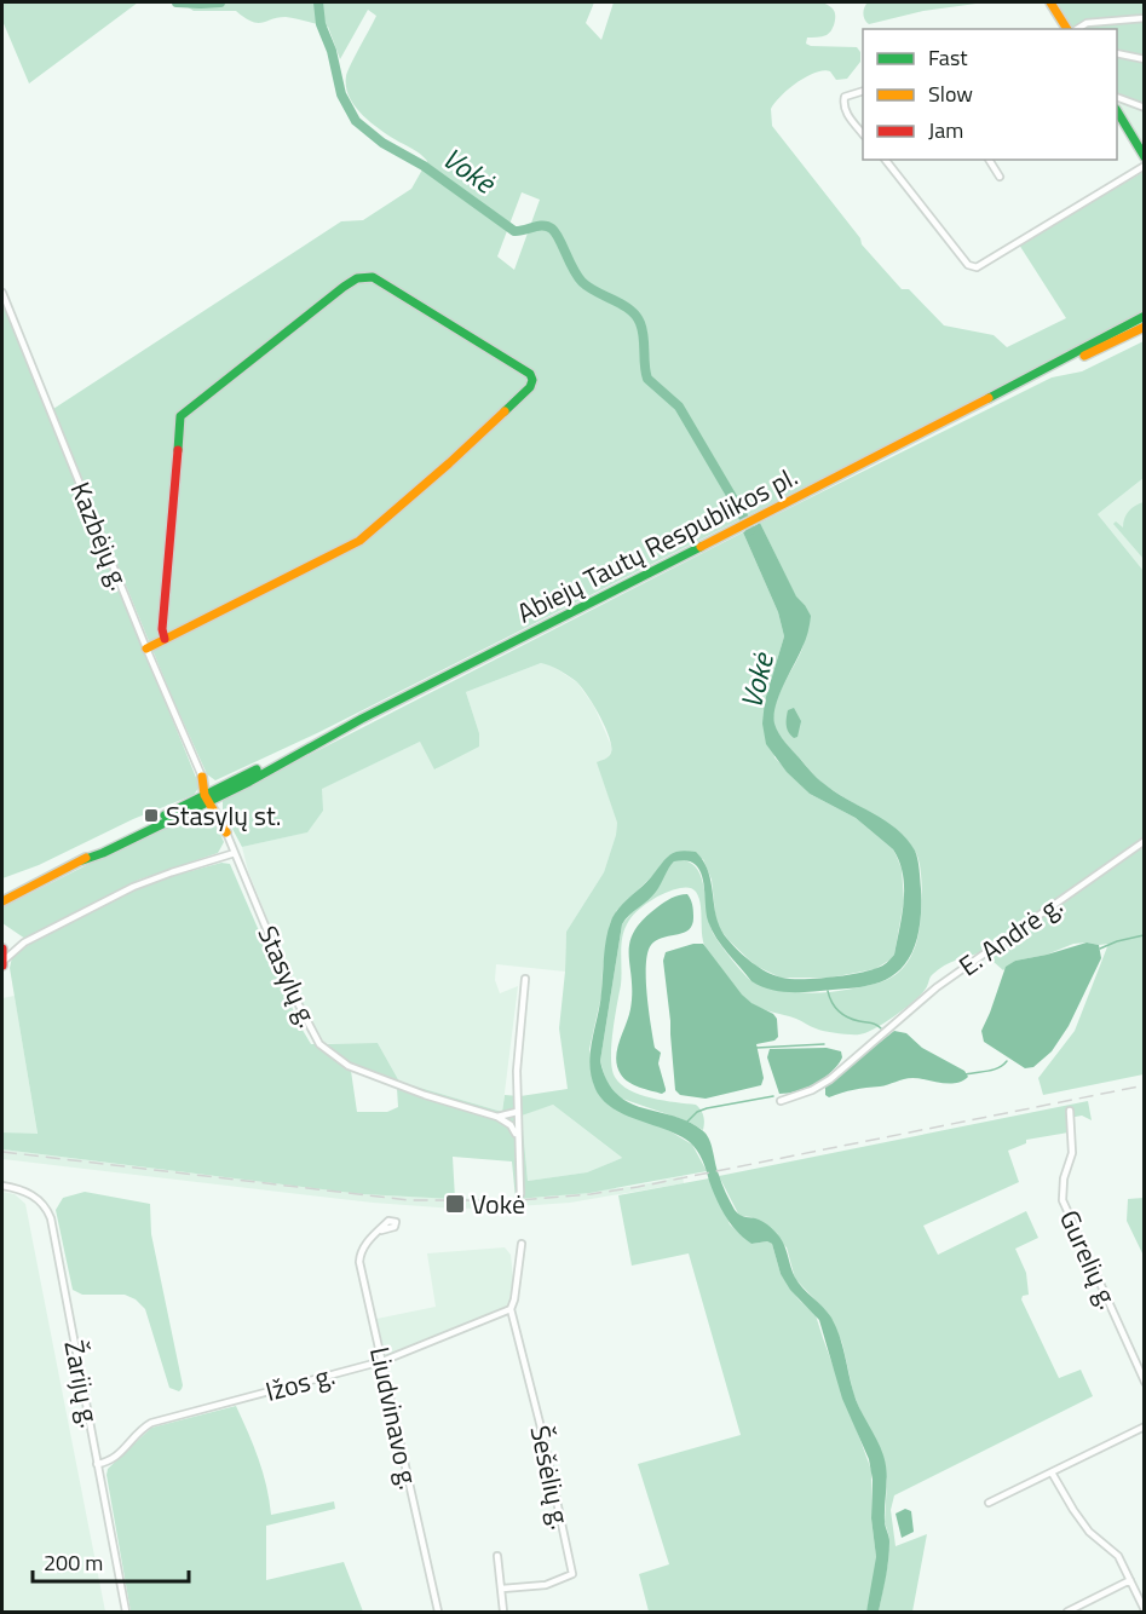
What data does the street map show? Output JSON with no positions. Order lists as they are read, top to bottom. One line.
{"streets":{"main road":["Abiejų Tautų Respublikos pl."],"street":["Kazbėjų g.","E. Andrė g.","Stasylų g.","Gurelių g.","Ižos g.","Žarijų g.","Liudvinavo g.","Šešėlių g."]},"crossings":[["Ižos g.","Žarijų g."],["Ižos g.","Liudvinavo g."],["Ižos g.","Šešėlių g."]],"water":["Vokė"],"places":{"transit":["Stasylų st.","Vokė"]},"legend":["Fast","Slow","Jam"],"scale_bar":"200 m"}
